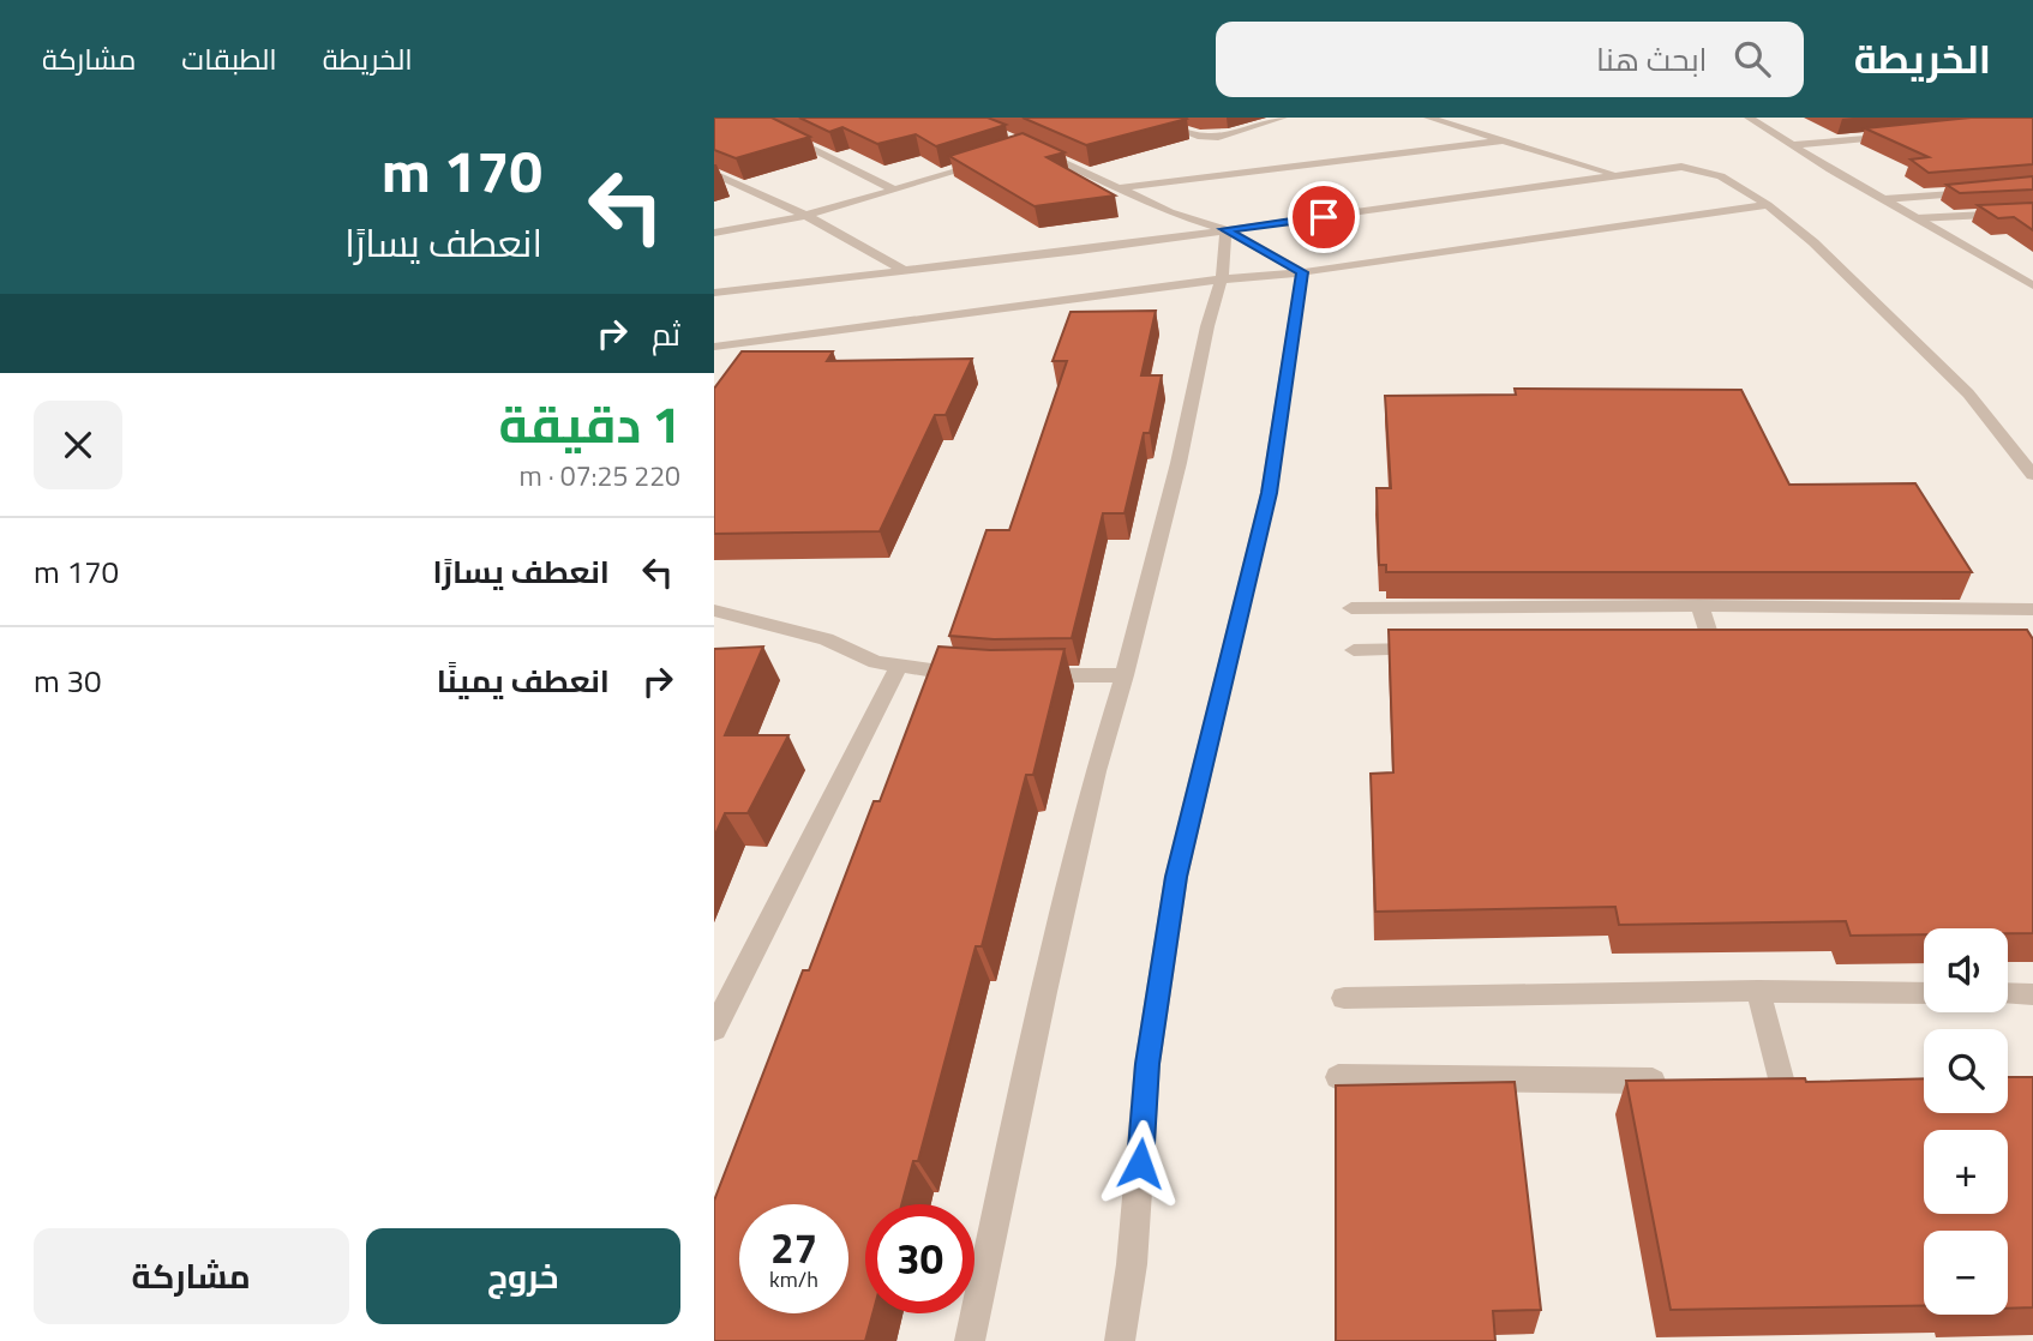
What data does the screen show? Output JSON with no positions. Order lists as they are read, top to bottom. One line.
{"page":{"header":"الخريطة","search":"ابحث هنا","nav":["الخريطة","الطبقات","مشاركة"],"turn":["170 m","انعطف يسارًا"],"then":"ثم","heading":["1 دقيقة","220 m · 07:25"],"list":[{"name":"انعطف يسارًا","value":"170 m"},{"name":"انعطف يمينًا","value":"30 m"}],"map_buttons":["+","−"],"speed":"27 km/h","limit":"30","buttons":["خروج","مشاركة"]}}
